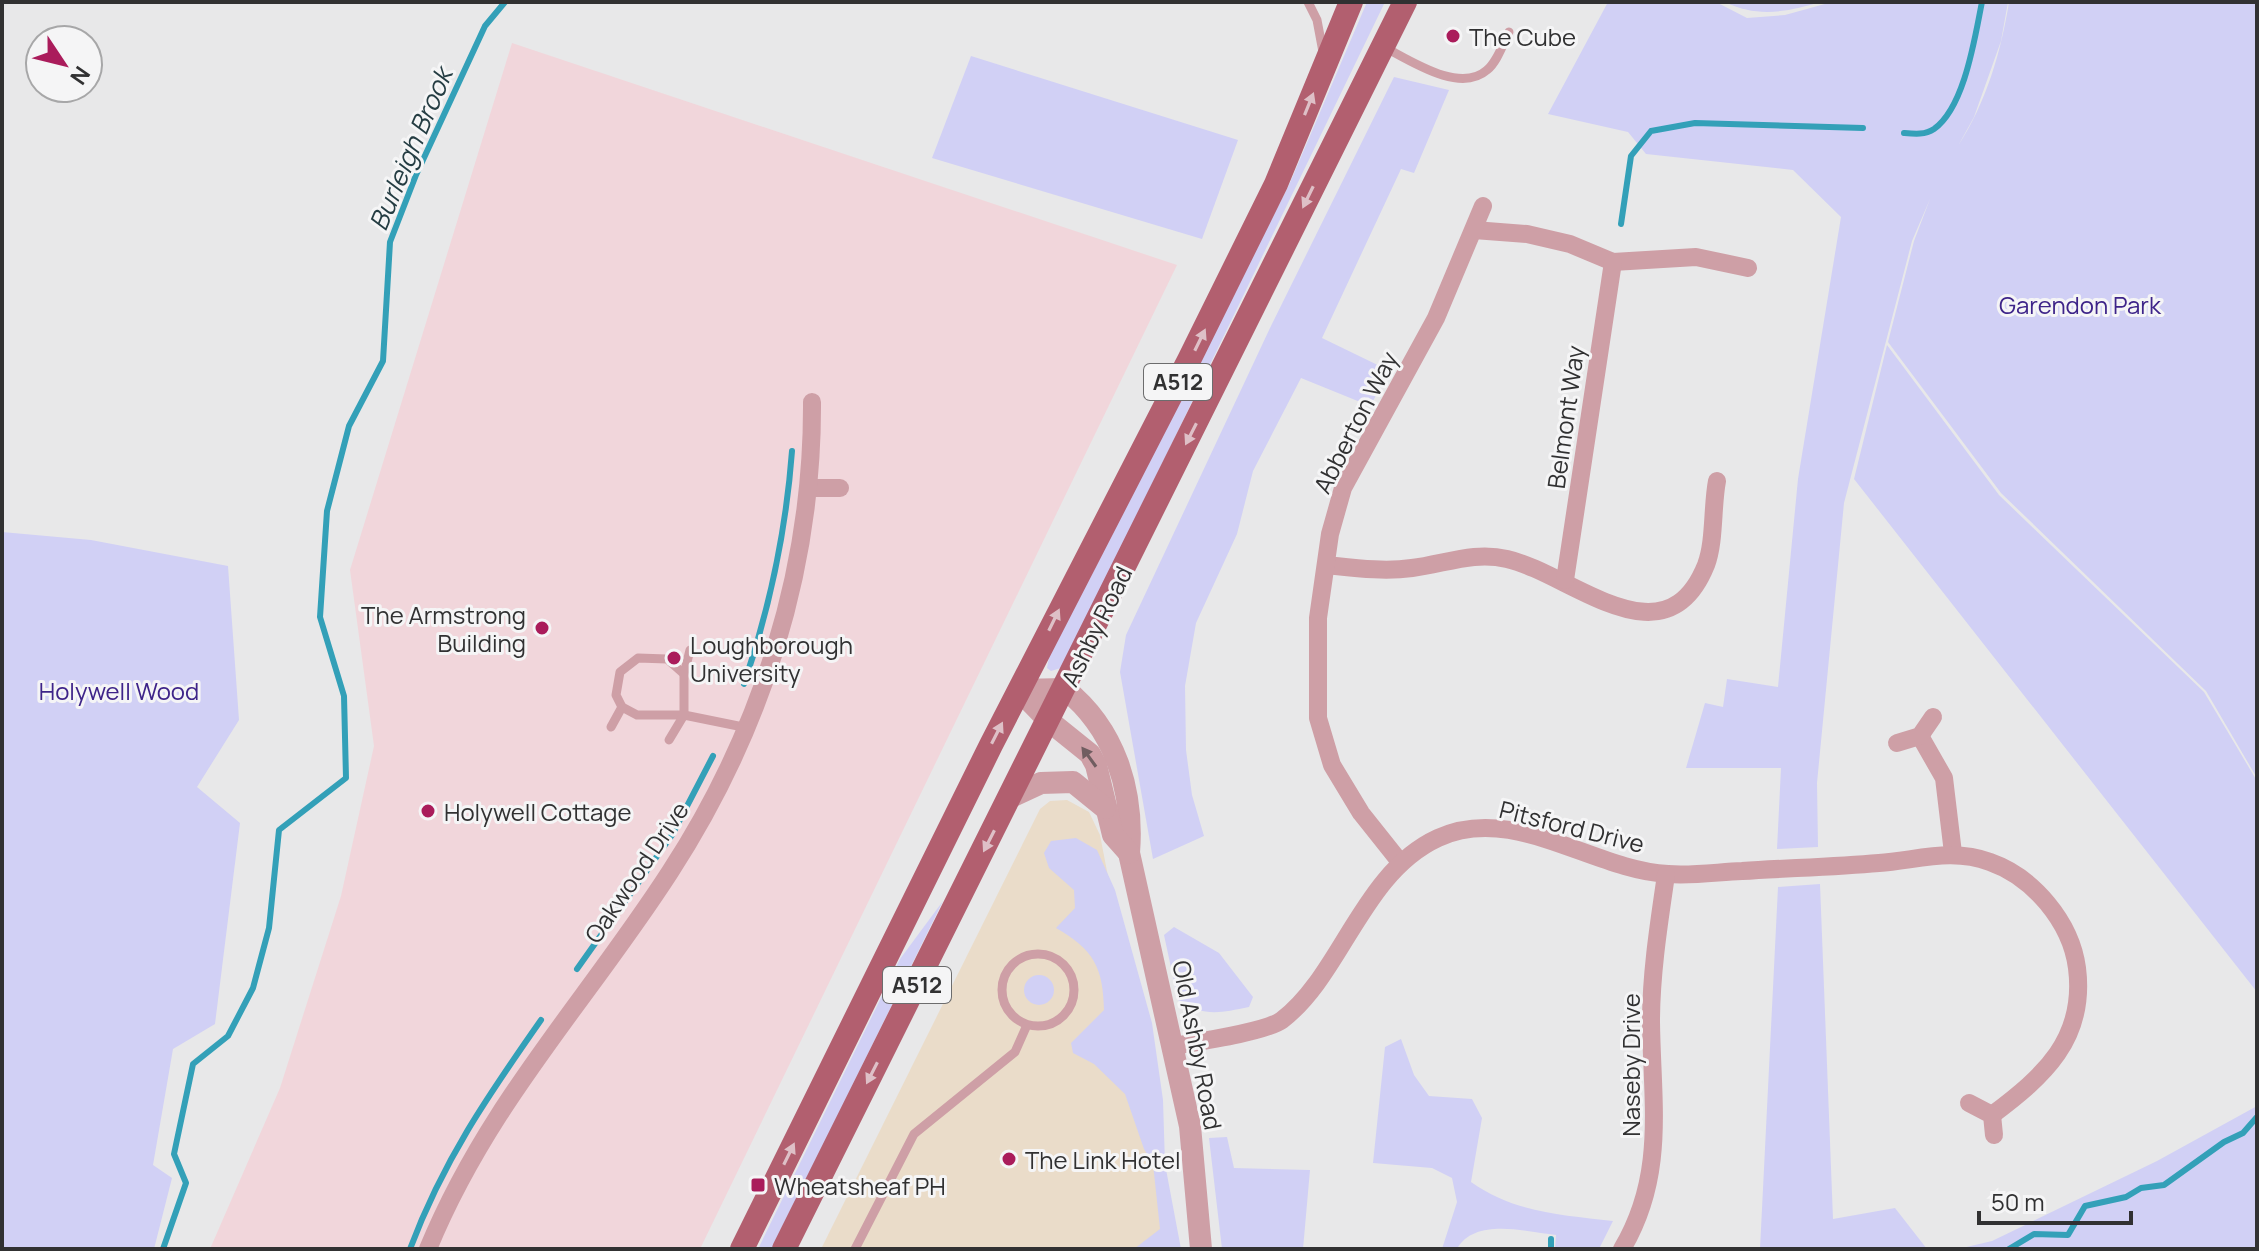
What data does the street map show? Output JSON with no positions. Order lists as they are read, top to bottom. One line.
{"streets":{"main road":["A512","Ashby Road"],"street":["Belmont Way","Abberton Way","Pitsford Drive","Oakwood Drive","Old Ashby Road","Naseby Drive"]},"crossings":[["Abberton Way","Pitsford Drive"],["Ashby Road","Old Ashby Road"],["Pitsford Drive","Old Ashby Road"],["Pitsford Drive","Naseby Drive"]],"water":["Burleigh Brook"],"parks":["Garendon Park","Holywell Wood"],"places":{"other":["The Cube","The Armstrong Building","Loughborough University","Holywell Cottage","The Link Hotel"],"transit":["Wheatsheaf PH"]},"scale_bar":"50 m","north":"bottom right"}
